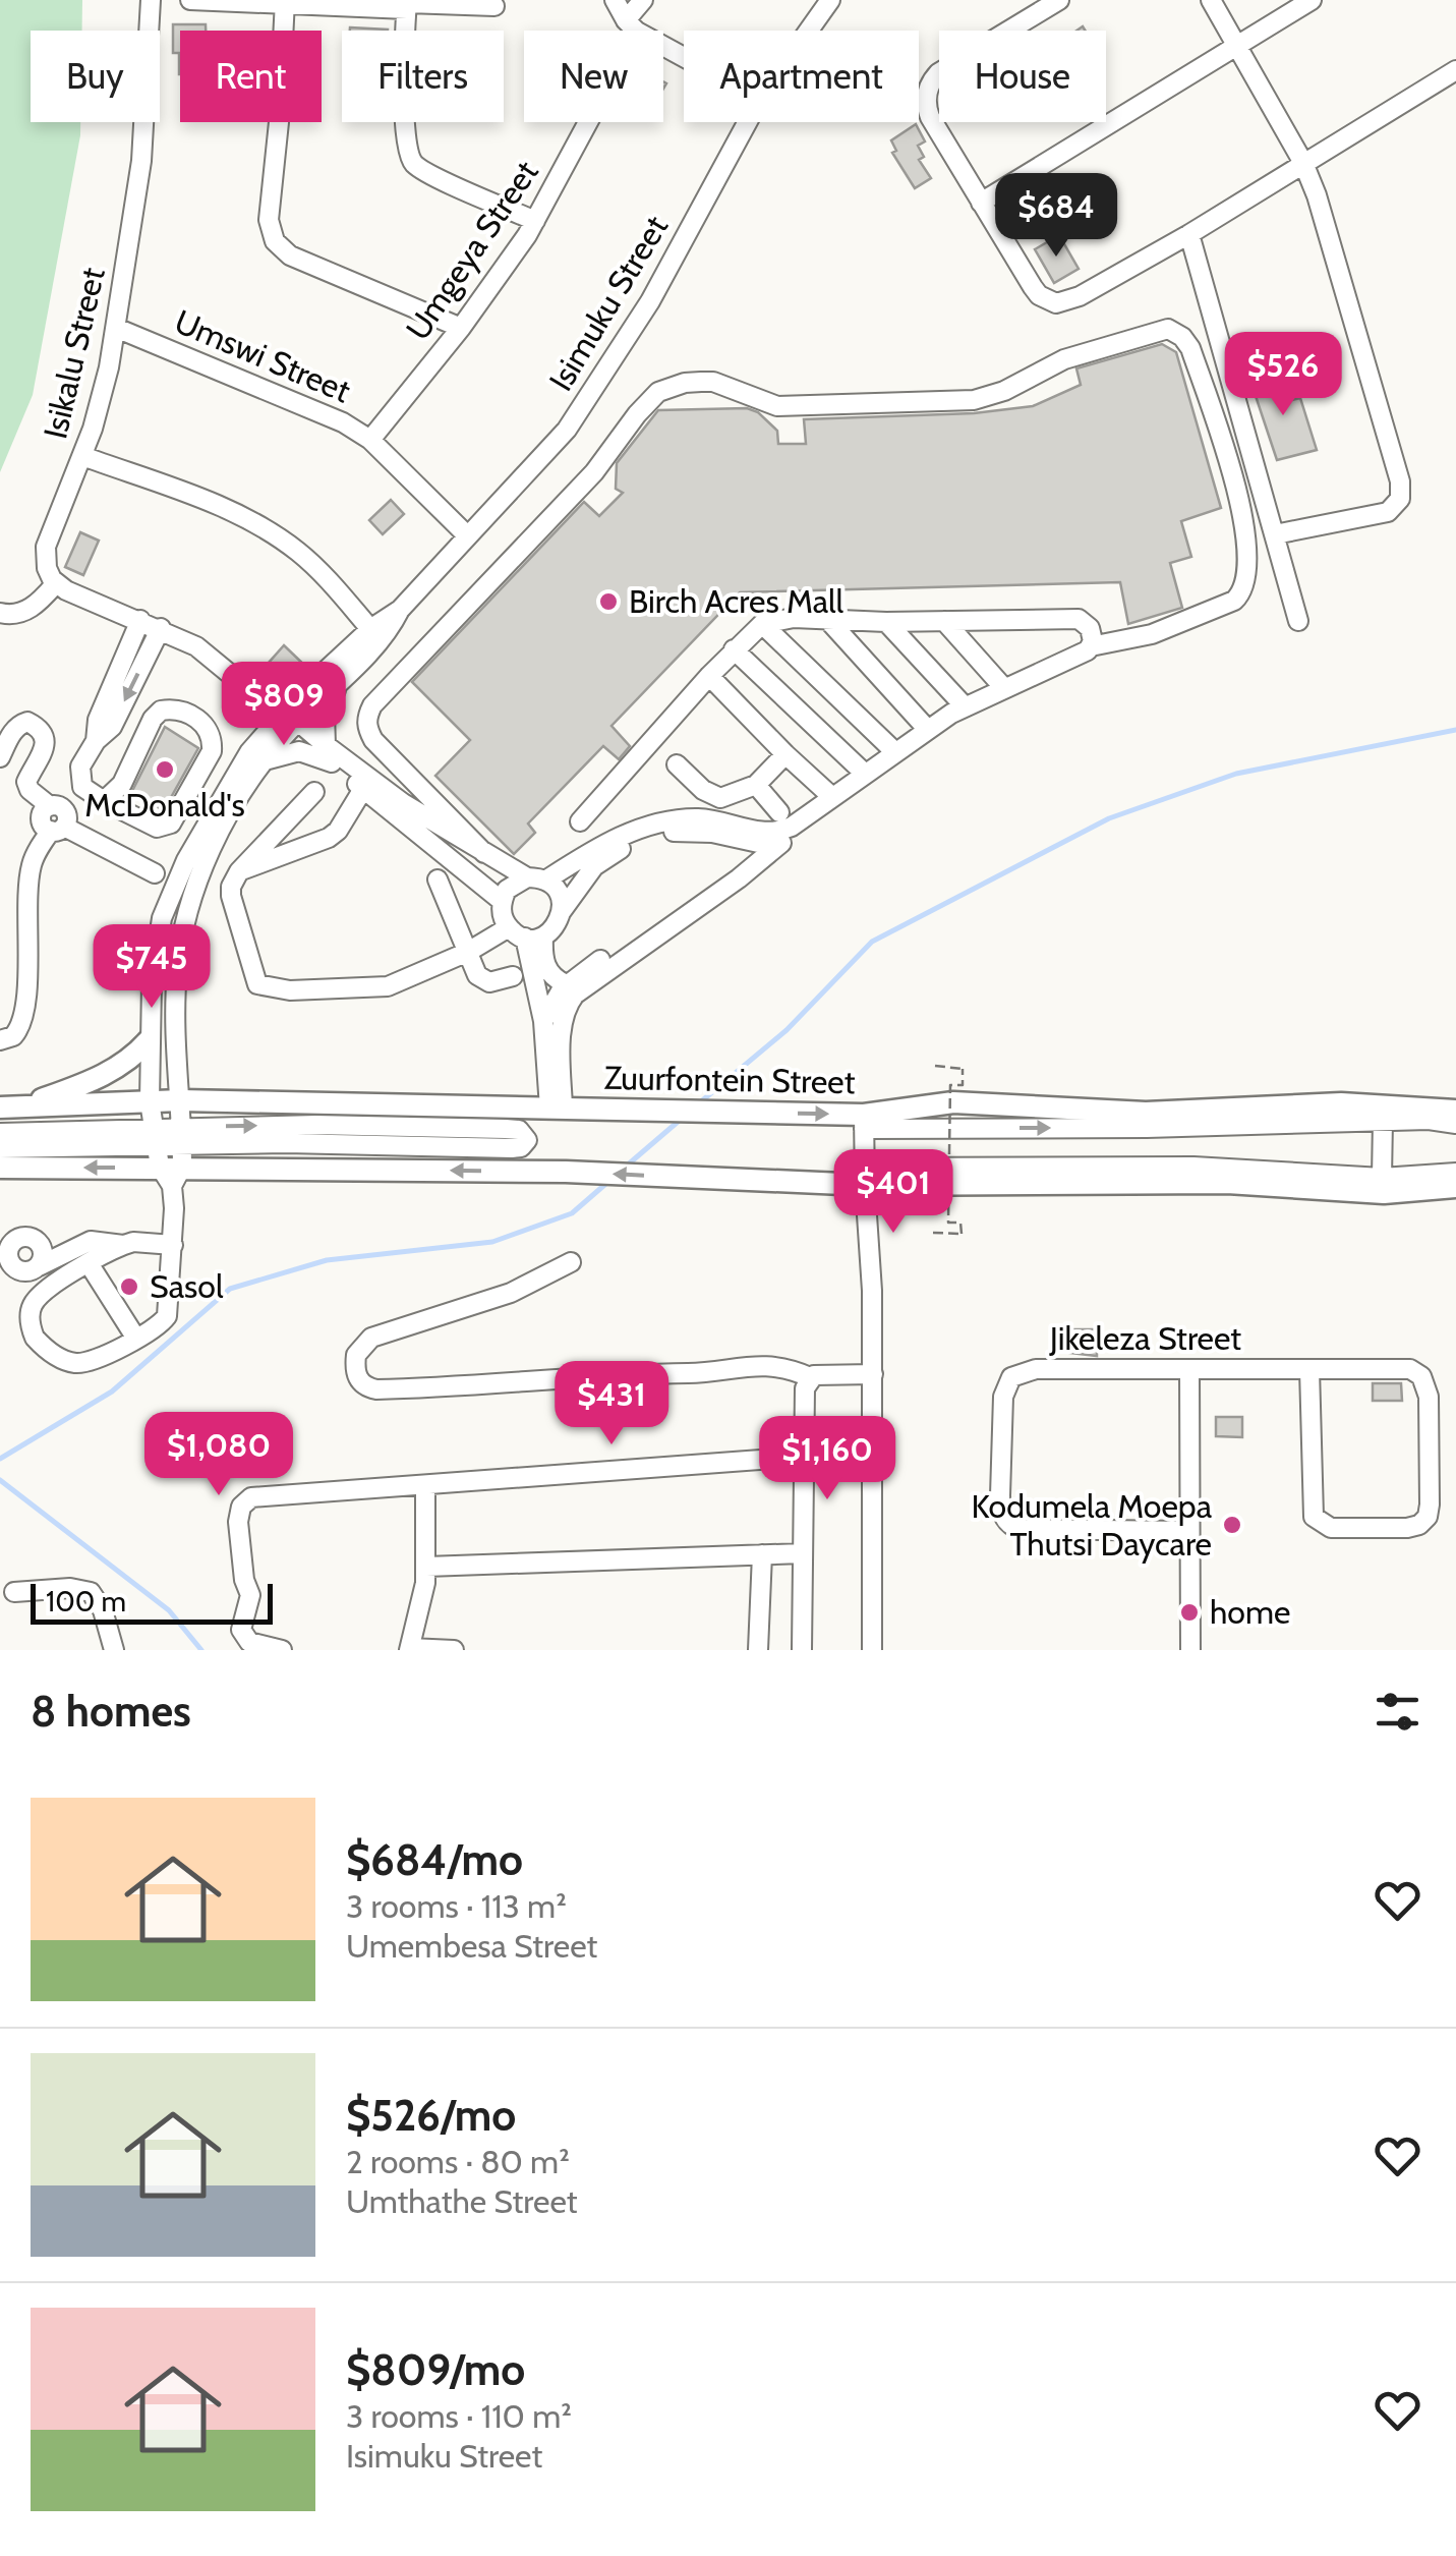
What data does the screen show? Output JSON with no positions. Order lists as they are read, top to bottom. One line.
{"streets":{"main road":["Zuurfontein Street"],"street":["Umgeya Street","Isimuku Street","Isikalu Street","Umswi Street","Jikeleza Street"]},"crossings":[["Umgeya Street","Umswi Street"],["Isimuku Street","Umswi Street"],["Isikalu Street","Umswi Street"]],"places":["Birch Acres Mall","McDonald's","Sasol","Kodumela Moepa Thutsi Daycare","home"],"scale_bar":"100 m","page":{"chip":["Buy","Rent","Filters","New","Apartment","House"],"price":["$684","$526","$809","$745","$401","$431","$1,080","$1,160"],"scale":"100 m","heading":"8 homes","list":[{"name":"$684/mo","note":"3 rooms · 113 m² · Umembesa Street"},{"name":"$526/mo","note":"2 rooms · 80 m² · Umthathe Street"},{"name":"$809/mo","note":"3 rooms · 110 m² · Isimuku Street"}]}}
